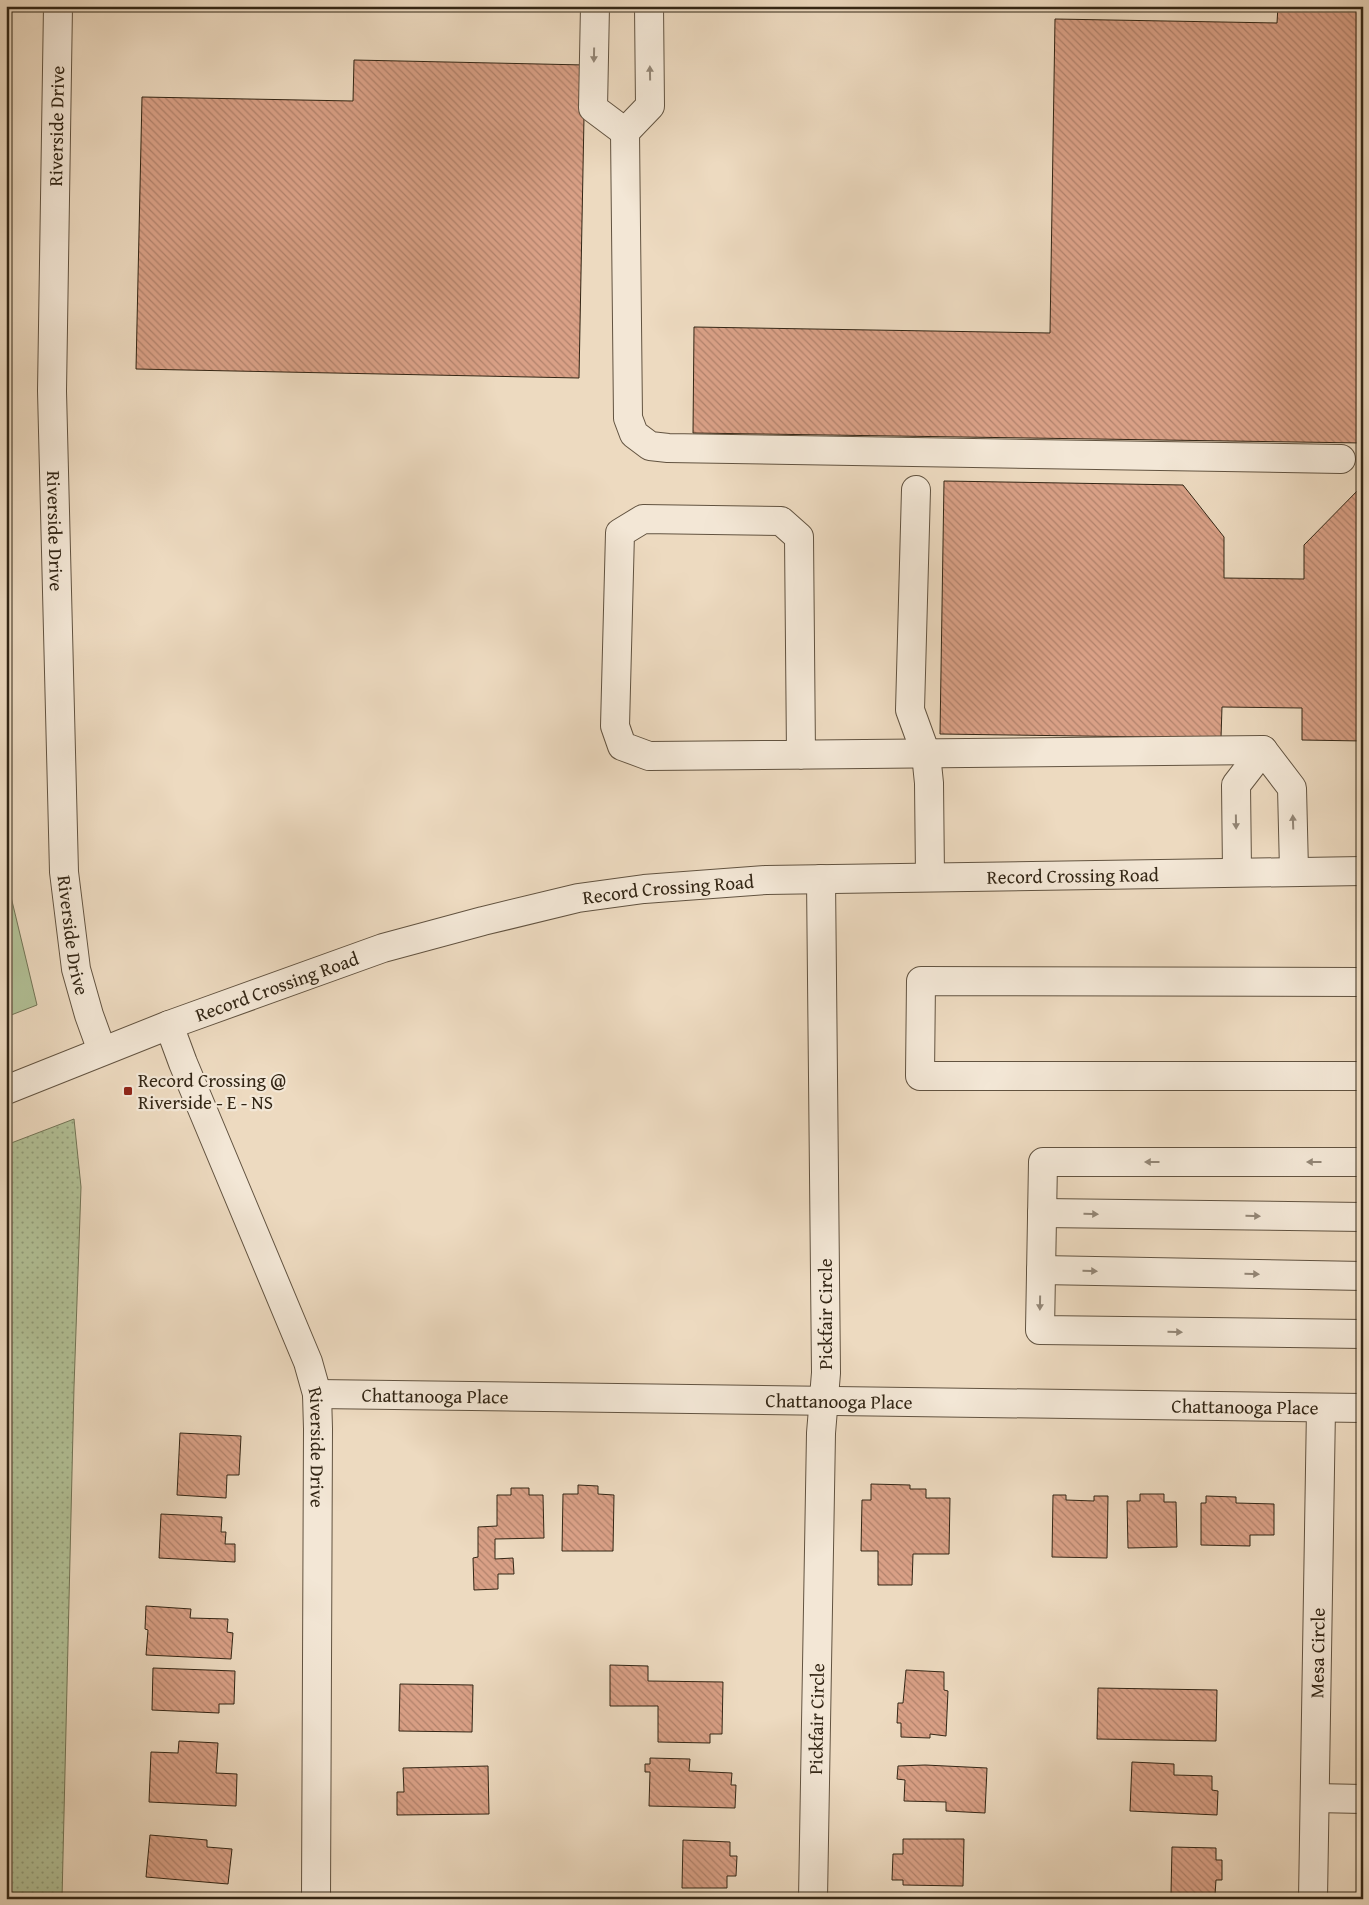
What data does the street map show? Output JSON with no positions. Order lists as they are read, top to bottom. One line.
{"streets":{"street":["Riverside Drive","Record Crossing Road","Pickfair Circle","Chattanooga Place","Mesa Circle"]},"crossings":[["Riverside Drive","Record Crossing Road"],["Riverside Drive","Chattanooga Place"],["Record Crossing Road","Pickfair Circle"],["Pickfair Circle","Chattanooga Place"],["Chattanooga Place","Mesa Circle"]],"places":{"transit":["Record Crossing @ Riverside - E - NS"]}}
